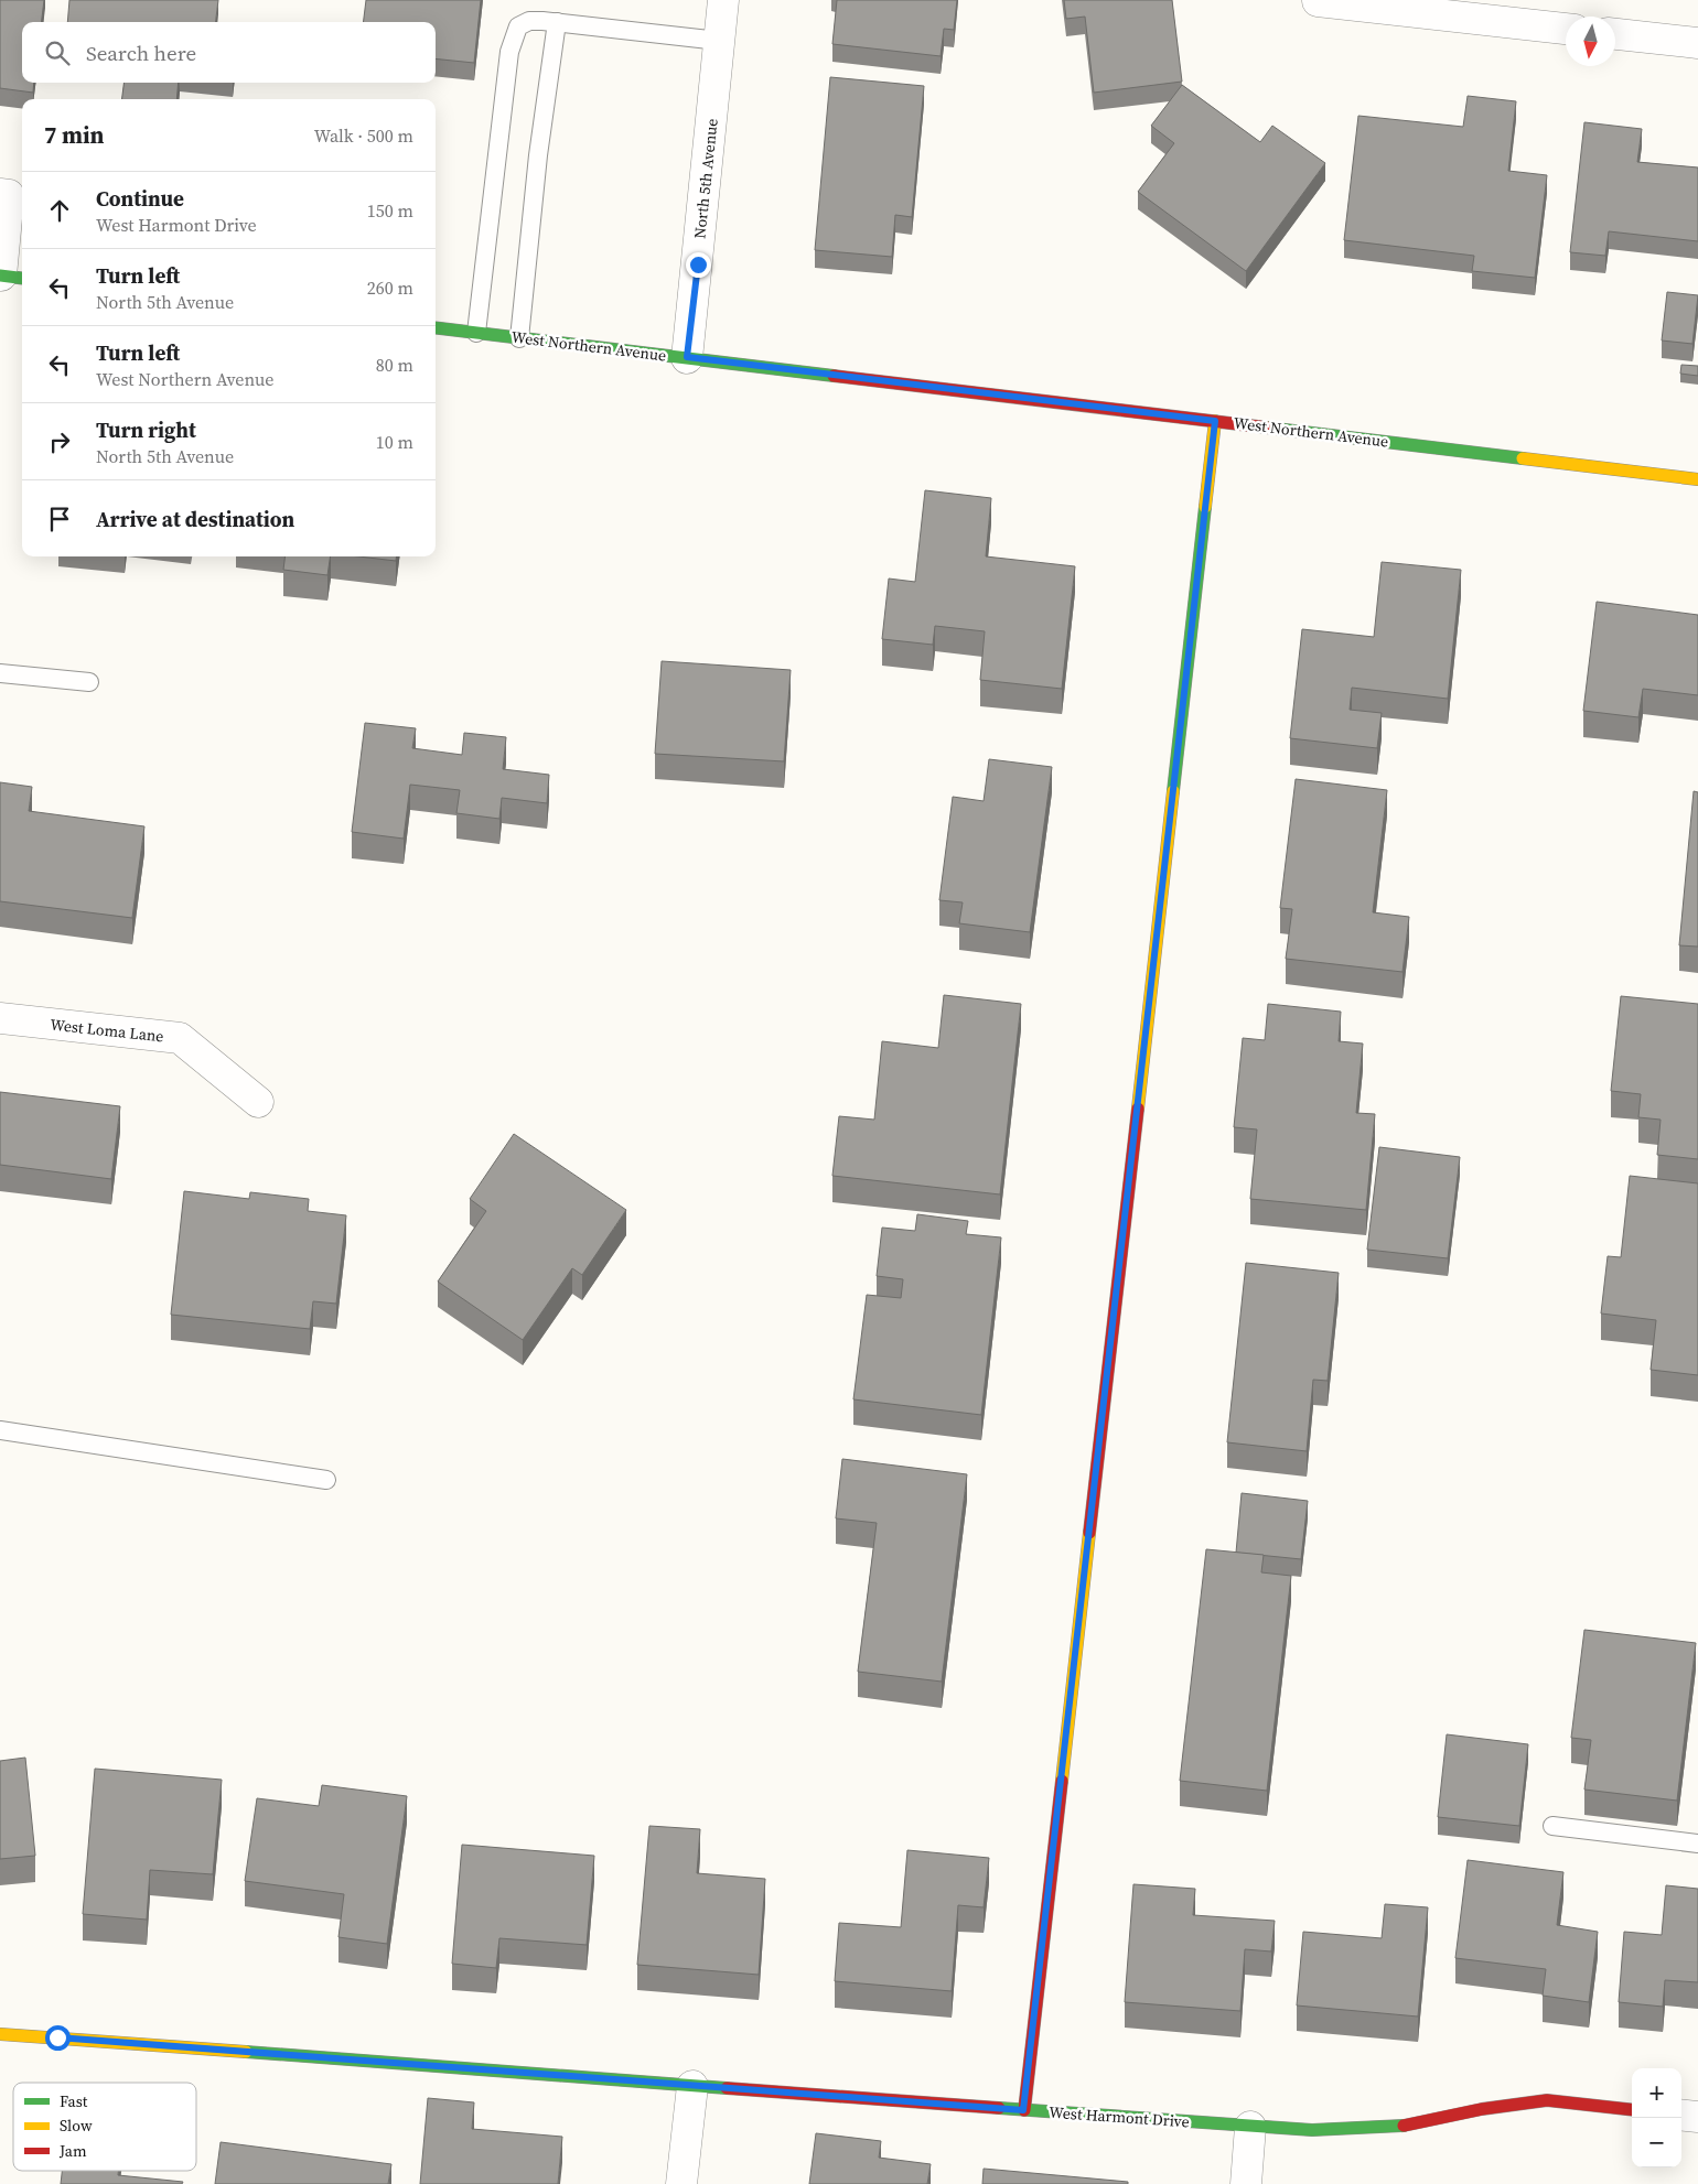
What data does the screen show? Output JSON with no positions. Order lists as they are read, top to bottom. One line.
{"streets":{"street":["North 5th Avenue","West Northern Avenue","West Loma Lane","West Harmont Drive"]},"crossings":[["North 5th Avenue","West Northern Avenue"]],"legend":["Fast","Slow","Jam"],"north":"bottom","page":{"search":"Search here","heading":["7 min","Walk · 500 m"],"list":[["Continue","West Harmont Drive","150 m"],["Turn left","North 5th Avenue","260 m"],["Turn left","West Northern Avenue","80 m"],["Turn right","North 5th Avenue","10 m"],"Arrive at destination"],"map_buttons":["+","−"]}}
